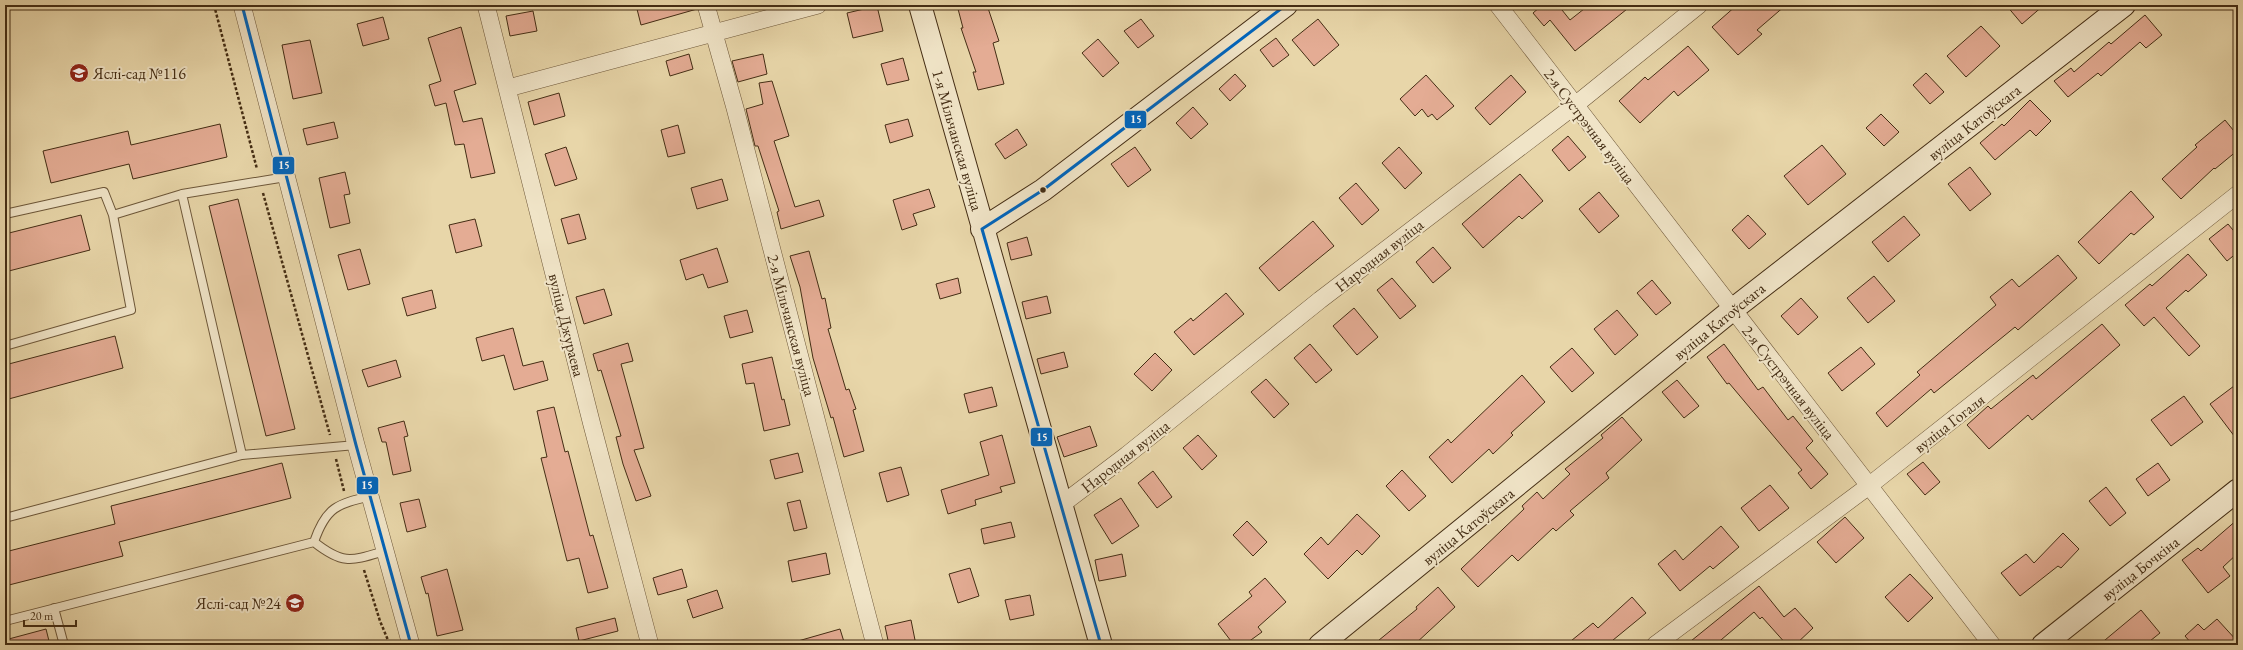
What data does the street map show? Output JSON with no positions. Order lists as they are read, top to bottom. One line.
{"streets":{"street":["вуліца Катоўскага","2-я Сустрэчная вуліца","1-я Мільчанская вуліца","Народная вуліца","вуліца Джураева","2-я Мільчанская вуліца","вуліца Гогаля","вуліца Бочкіна"]},"crossings":[["вуліца Катоўскага","2-я Сустрэчная вуліца"],["2-я Сустрэчная вуліца","Народная вуліца"],["2-я Сустрэчная вуліца","вуліца Гогаля"],["1-я Мільчанская вуліца","Народная вуліца"]],"places":{"school or university":["Яслі-сад №116","Яслі-сад №24"]},"lines":["transit line 15"],"scale_bar":"20 m"}
